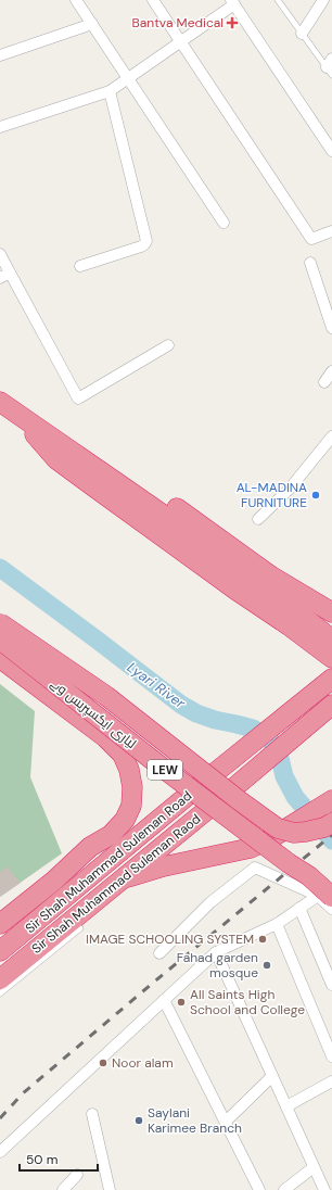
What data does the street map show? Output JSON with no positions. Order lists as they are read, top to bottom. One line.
{"streets":{"highway":["لیاری ایکسپریس وے","LEW","Sir Shah Muhammad Suleman Road","Sir Shah Muhammad Suleman Raod"]},"water":["Lyari River"],"places":{"health":["Bantva Medical"],"other":["AL-MADINA FURNITURE","IMAGE SCHOOLING SYSTEM","Fahad garden mosque","All Saints High School and College","Noor alam","Saylani Karimee Branch"]},"scale_bar":"50 m"}
